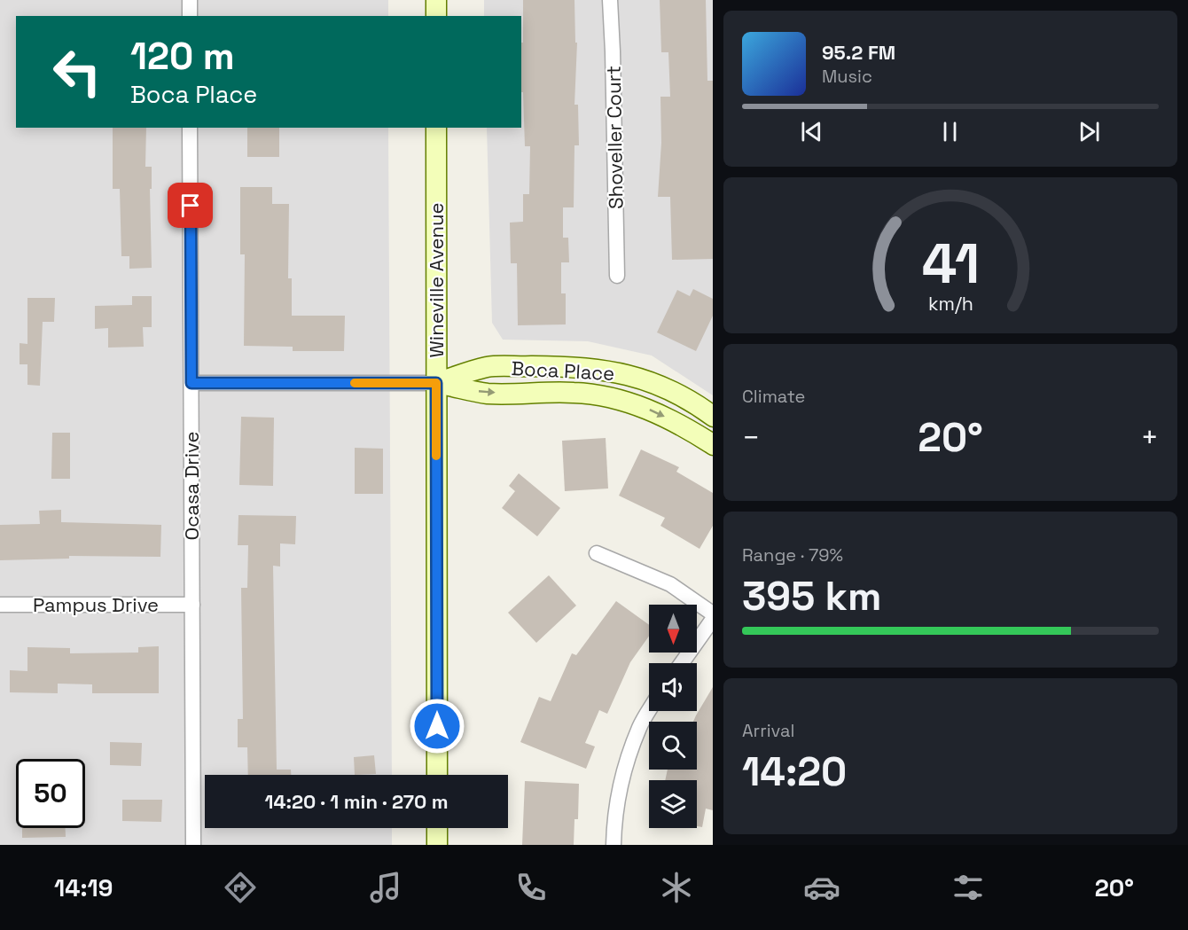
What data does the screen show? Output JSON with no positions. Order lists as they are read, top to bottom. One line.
{"streets":{"main road":["Wineville Avenue","Boca Place"],"street":["Shoveller Court","Ocasa Drive","Pampus Drive"]},"crossings":[["Wineville Avenue","Boca Place"],["Boca Place","Ocasa Drive"],["Ocasa Drive","Pampus Drive"]],"north":"bottom","page":{"turn":["120 m","Boca Place"],"song":["95.2 FM","Music"],"tile":["Climate",["Range · 79%","395 km"],["Arrival","14:20"]],"heat":["−","20°","+"],"limit":"50","trip":"14:20 · 1 min · 270 m","tabs":["14:19","20°"],"gauge":["41","km/h"]}}
